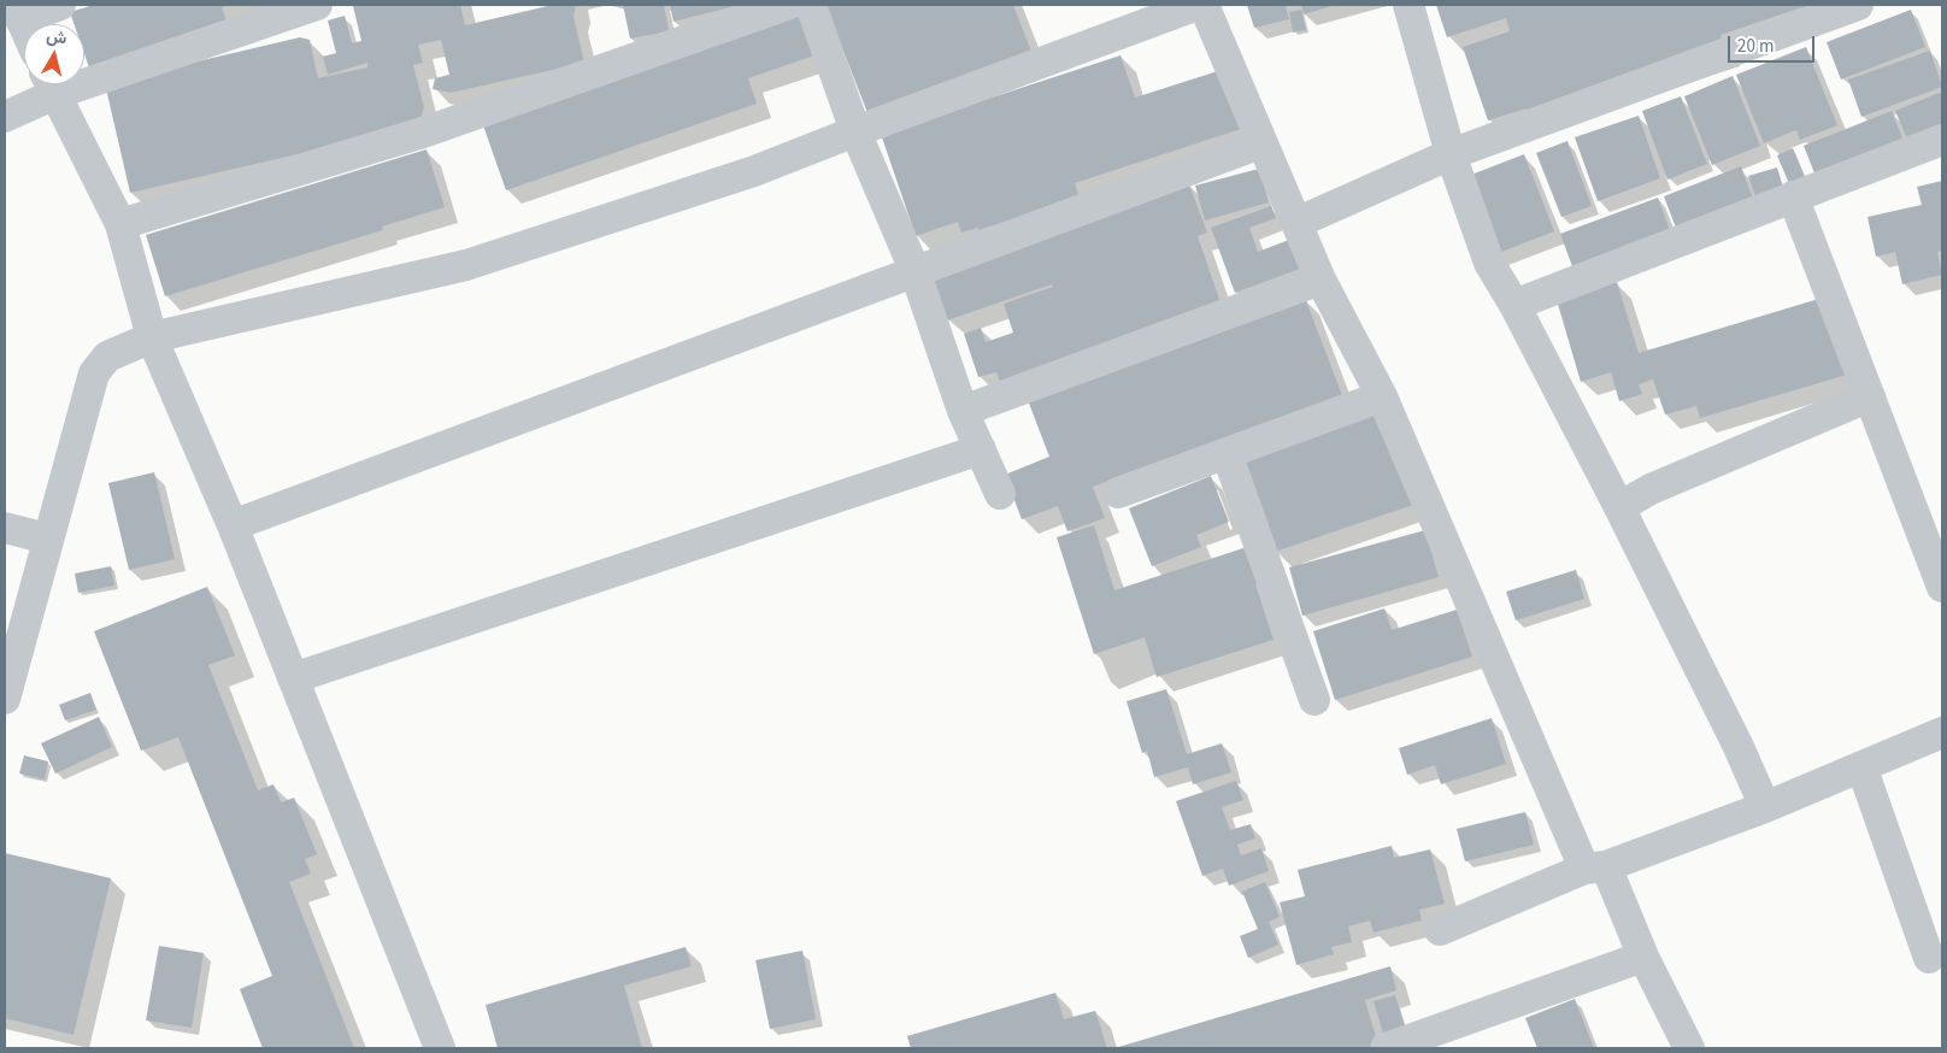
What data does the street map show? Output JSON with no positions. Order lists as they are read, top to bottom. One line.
{"scale_bar":"20 m","north":"top"}
